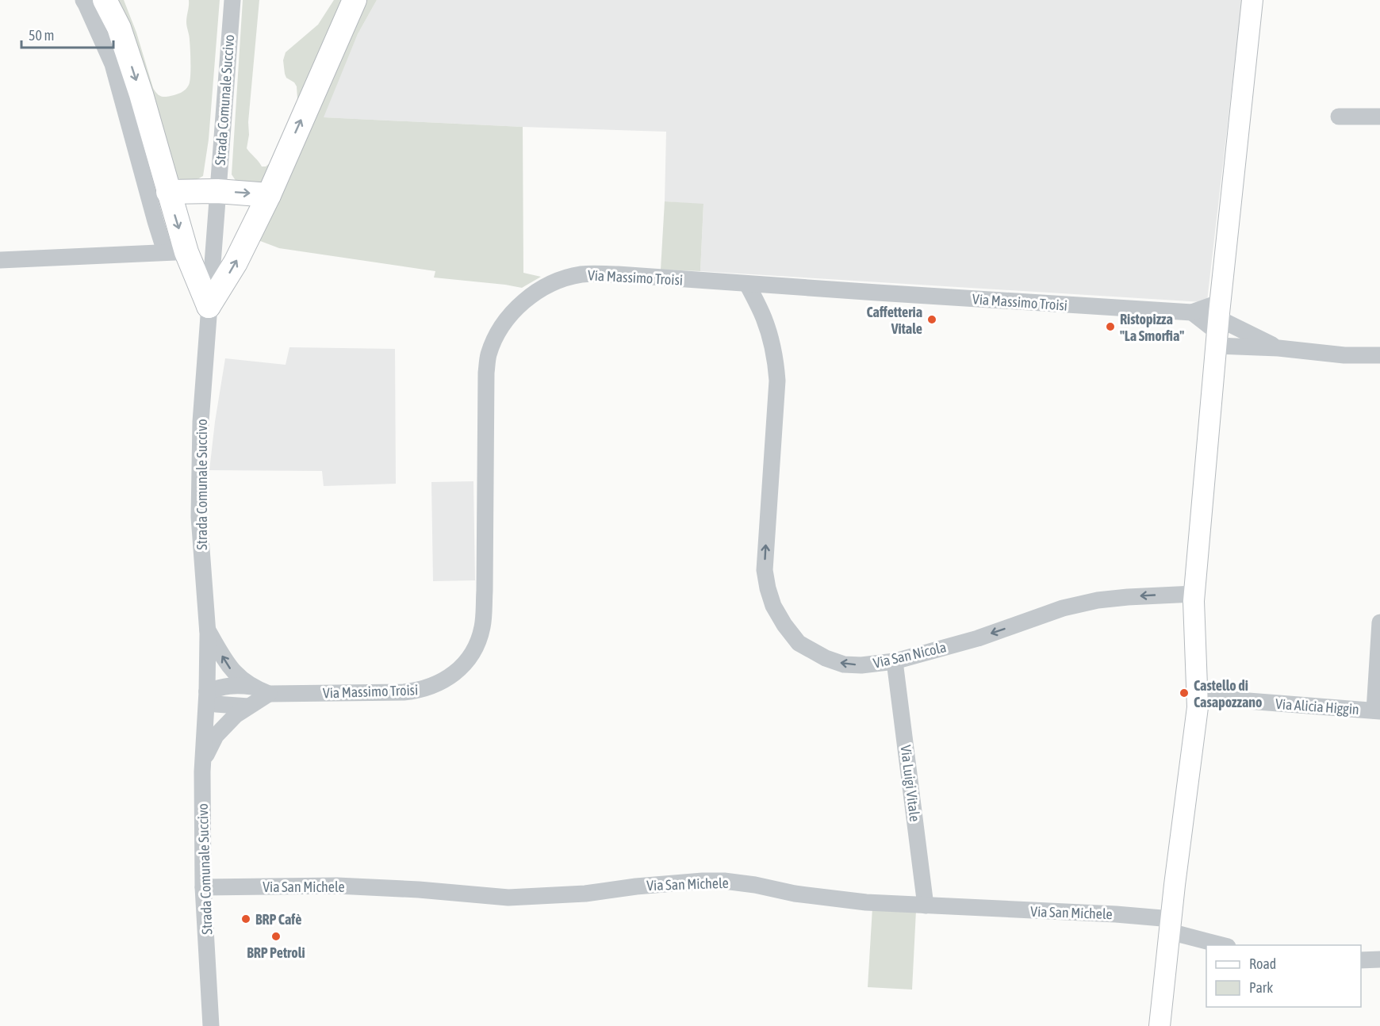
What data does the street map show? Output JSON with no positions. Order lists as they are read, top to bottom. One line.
{"streets":{"street":["Strada Comunale Succivo","Via Massimo Troisi","Via San Nicola","Via Alicia Higgin","Via Luigi Vitale","Via San Michele"]},"crossings":[["Strada Comunale Succivo","Via Massimo Troisi"],["Strada Comunale Succivo","Via San Michele"],["Via Massimo Troisi","Via San Nicola"],["Via San Nicola","Via Luigi Vitale"],["Via Luigi Vitale","Via San Michele"]],"places":["Caffetteria Vitale","Ristopizza \"La Smorfia\"","Castello di Casapozzano","BRP Cafè","BRP Petroli"],"legend":["Road","Park"],"scale_bar":"50 m"}
